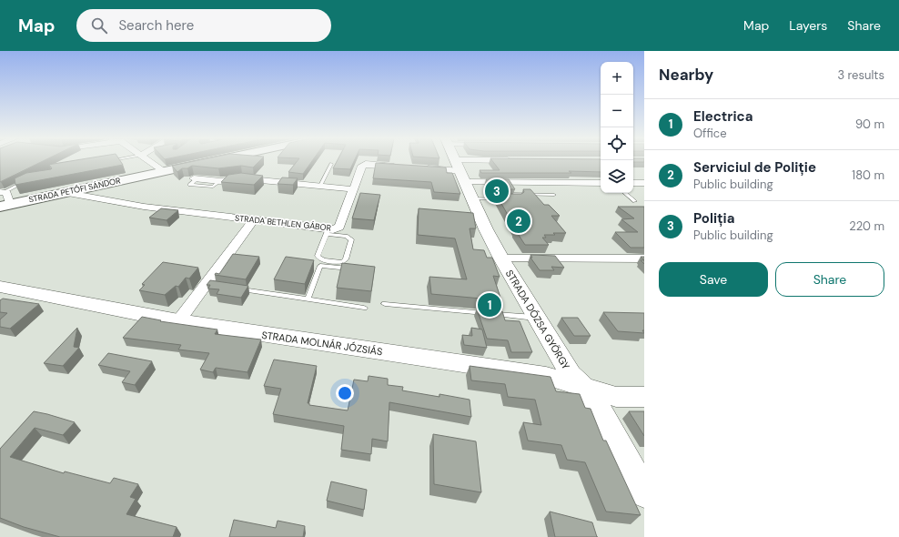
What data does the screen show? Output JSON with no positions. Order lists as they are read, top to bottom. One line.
{"streets":{"main road":["STRADA PETŐFI SÁNDOR"],"street":["STRADA BETHLEN GÁBOR","STRADA DÓZSA GYÖRGY","STRADA MOLNÁR JÓZSIÁS"]},"crossings":[["STRADA PETŐFI SÁNDOR","STRADA BETHLEN GÁBOR"],["STRADA DÓZSA GYÖRGY","STRADA MOLNÁR JÓZSIÁS"]],"page":{"header":"Map","search":"Search here","nav":["Map","Layers","Share"],"heading":["Nearby","3 results"],"map_buttons":["+","−"],"list":[{"mark":"1","name":"Electrica","note":"Office","value":"90 m"},{"mark":"2","name":"Serviciul de Poliție","note":"Public building","value":"180 m"},{"mark":"3","name":"Poliția","note":"Public building","value":"220 m"}],"pins":["3","2","1"],"buttons":["Save","Share"]}}
